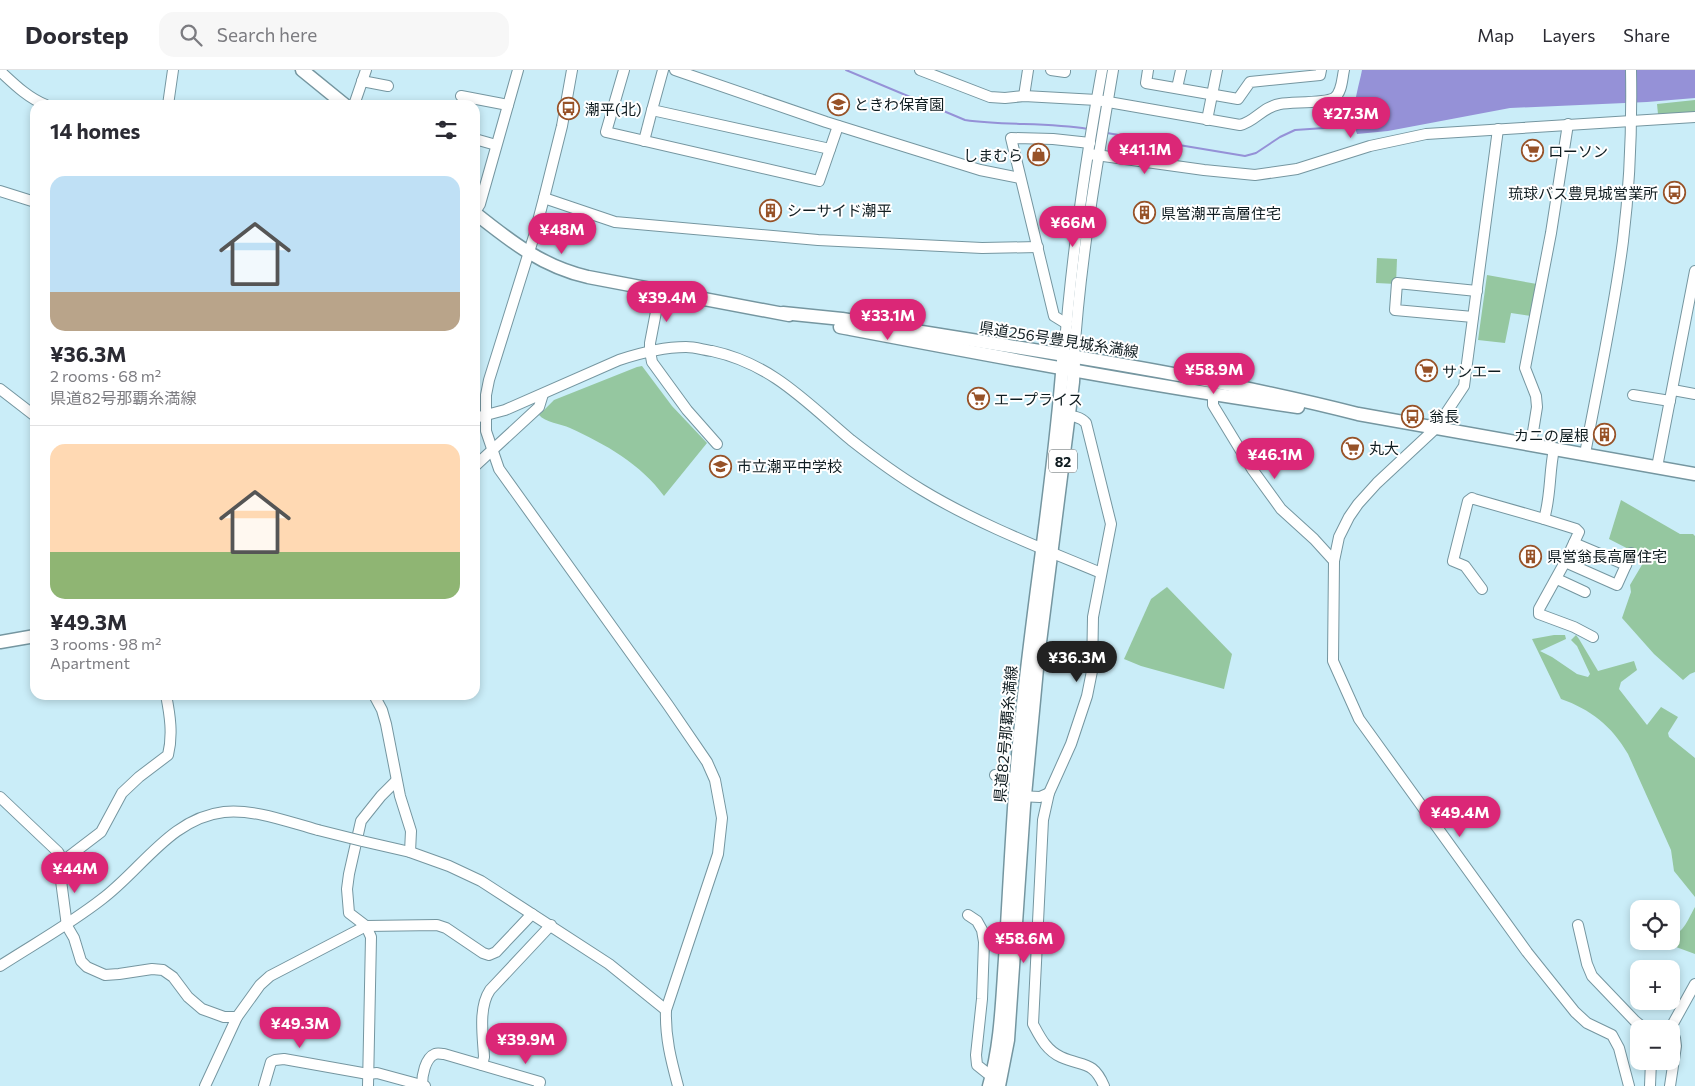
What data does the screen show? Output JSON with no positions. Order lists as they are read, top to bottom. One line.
{"streets":{"main road":["県道256号豊見城糸満線","82","県道82号那覇糸満線"]},"crossings":[["県道256号豊見城糸満線","県道82号那覇糸満線"]],"places":{"school or university":["ときわ保育園","市立潮平中学校"],"bus stop":["潮平(北)","琉球バス豊見城営業所","翁長"],"supermarket":["ローソン","サンエー","エープライス","丸大"],"shop":["しまむら"],"building":["シーサイド潮平","県営潮平高層住宅","カニの屋根","県営翁長高層住宅"]},"page":{"header":"Doorstep","search":"Search here","nav":["Map","Layers","Share"],"price":["¥27.3M","¥41.1M","¥66M","¥48M","¥39.4M","¥33.1M","¥58.9M","¥46.1M","¥36.3M","¥49.4M","¥44M","¥58.6M","¥49.3M","¥39.9M"],"heading":"14 homes","list":[{"name":"¥36.3M","note":"2 rooms · 68 m² · 県道82号那覇糸満線"},{"name":"¥49.3M","note":"3 rooms · 98 m² · Apartment"}],"map_buttons":["+","−"]}}
